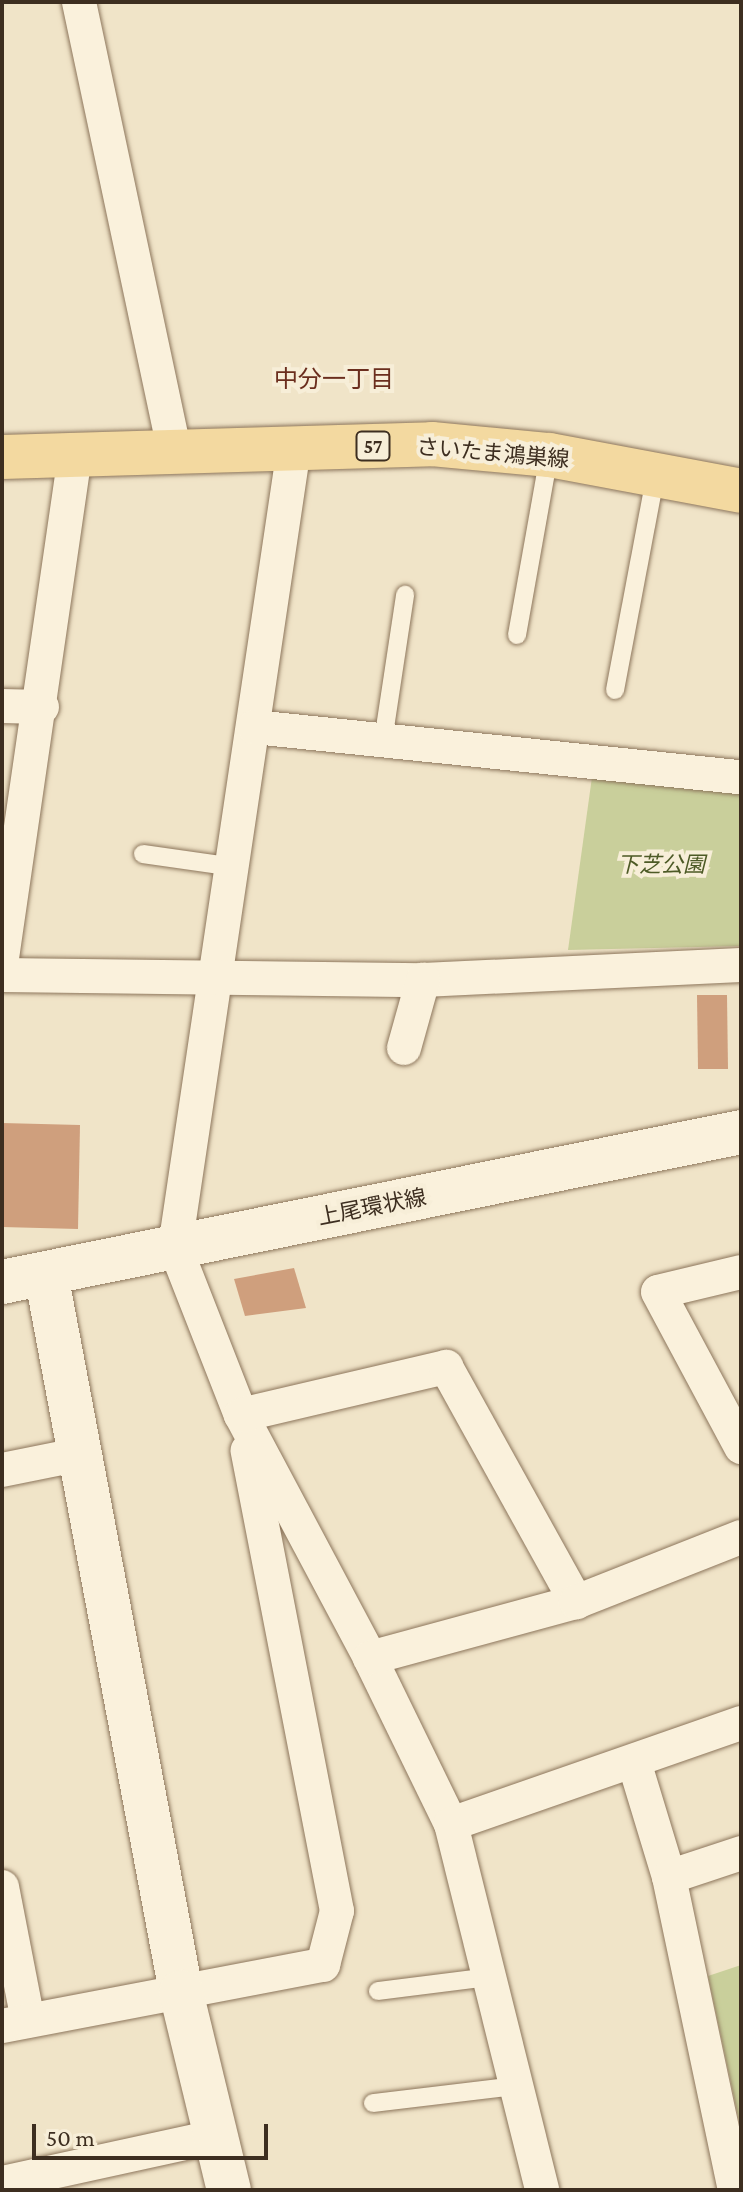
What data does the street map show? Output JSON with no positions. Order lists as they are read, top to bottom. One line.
{"streets":{"main road":["57","さいたま鴻巣線"],"street":["上尾環状線"]},"districts":["中分一丁目"],"parks":["下芝公園"],"scale_bar":"50 m"}
